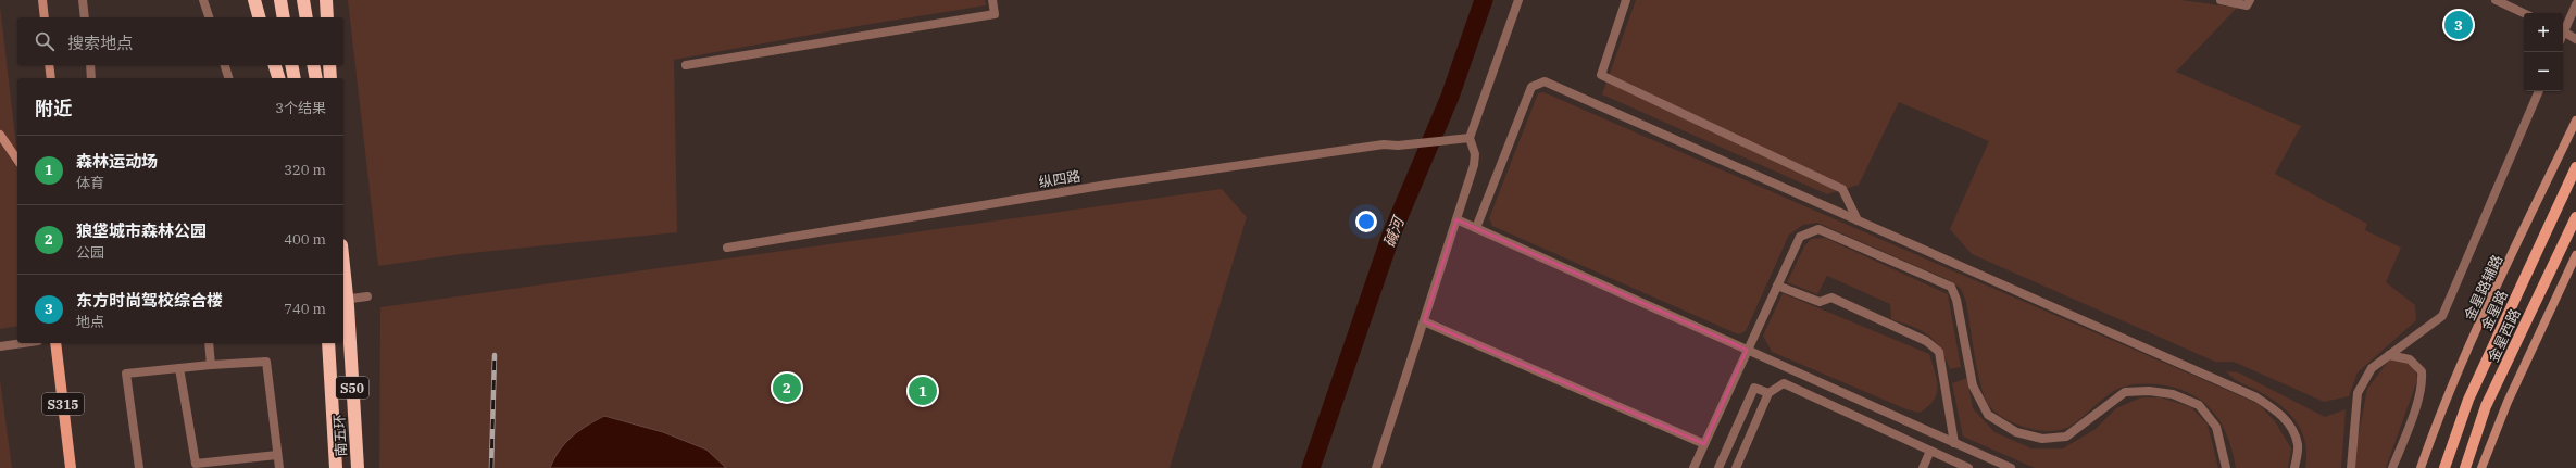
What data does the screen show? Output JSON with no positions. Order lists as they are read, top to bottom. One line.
{"streets":{"highway":["S50","南五环"],"main road":["金星路","金星西路","S315"],"street":["纵四路","金星路辅路"]},"water":["碱河"],"page":{"pins":["3","2","1"],"map_buttons":["+","−"],"search":"搜索地点","heading":["附近","3个结果"],"list":[{"mark":"1","name":"森林运动场","note":"体育","value":"320 m"},{"mark":"2","name":"狼垡城市森林公园","note":"公园","value":"400 m"},{"mark":"3","name":"东方时尚驾校综合楼","note":"地点","value":"740 m"}]}}
